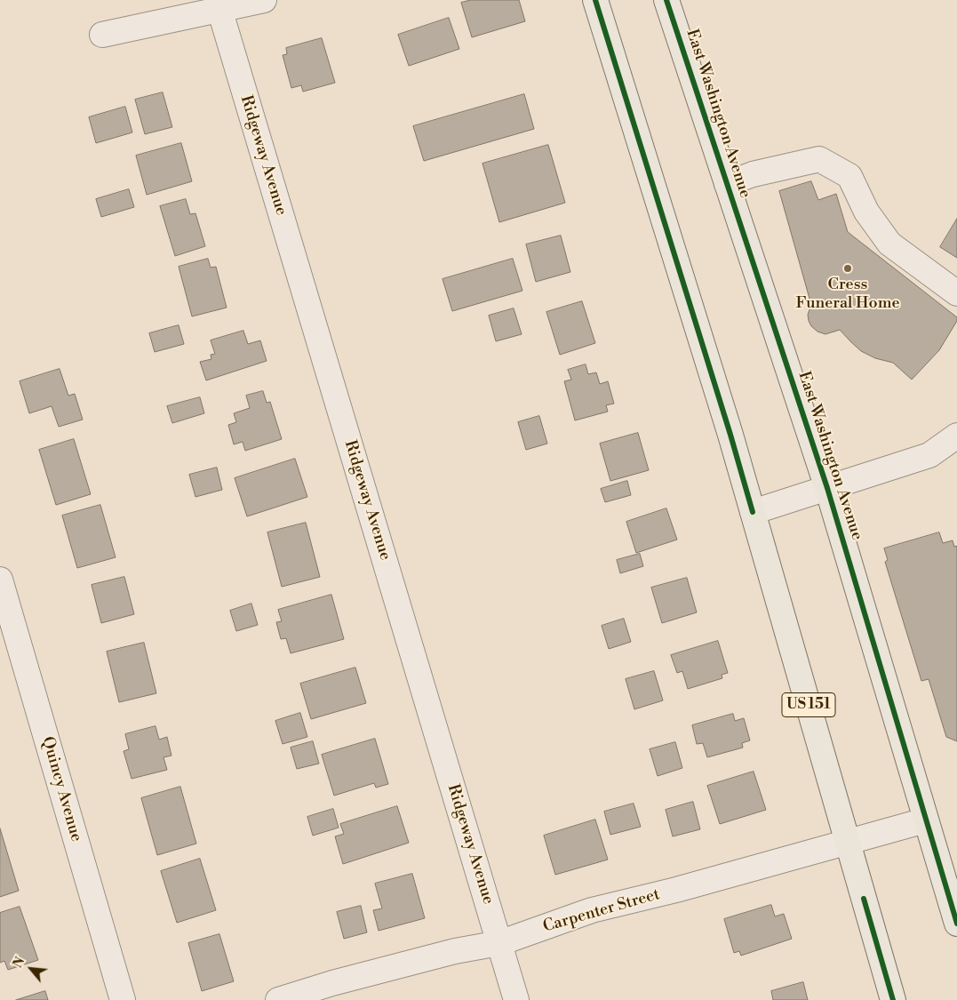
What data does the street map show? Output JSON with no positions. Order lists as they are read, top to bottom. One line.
{"streets":{"main road":["East Washington Avenue","US 151"],"street":["Ridgeway Avenue","Quincy Avenue","Carpenter Street"]},"crossings":[["East Washington Avenue","Carpenter Street"],["Ridgeway Avenue","Carpenter Street"],["US 151","Carpenter Street"]],"places":["Cress Funeral Home"],"north":"top left"}
